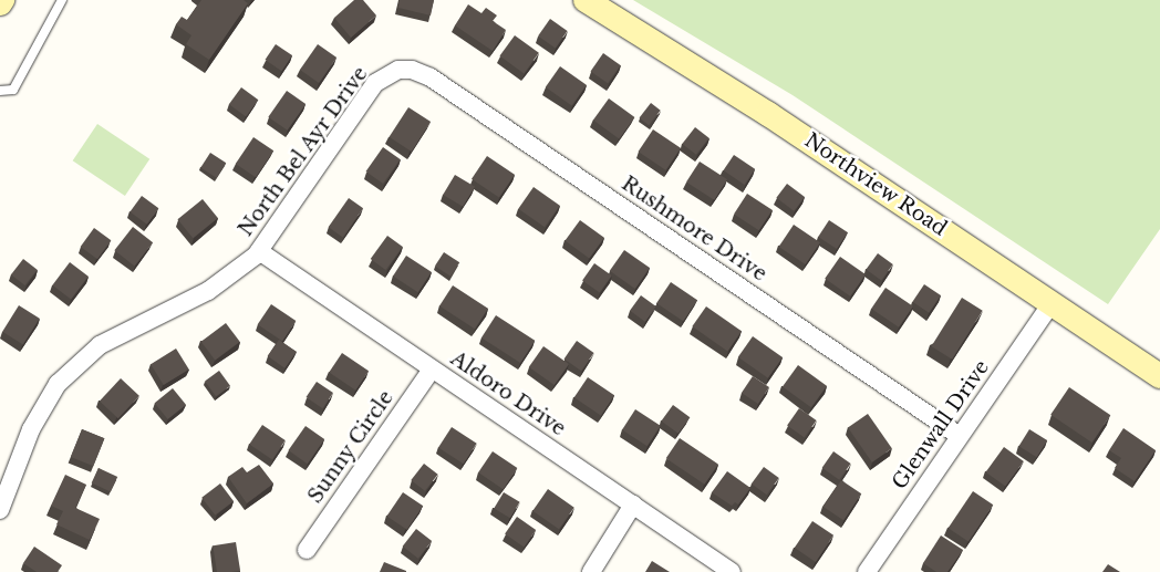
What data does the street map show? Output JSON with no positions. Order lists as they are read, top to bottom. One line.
{"streets":{"street":["North Bel Ayr Drive","Northview Road","Rushmore Drive","Aldoro Drive","Glenwall Drive","Sunny Circle"]},"crossings":[["North Bel Ayr Drive","Rushmore Drive"],["North Bel Ayr Drive","Aldoro Drive"],["Northview Road","Glenwall Drive"],["Rushmore Drive","Glenwall Drive"],["Aldoro Drive","Sunny Circle"]]}
